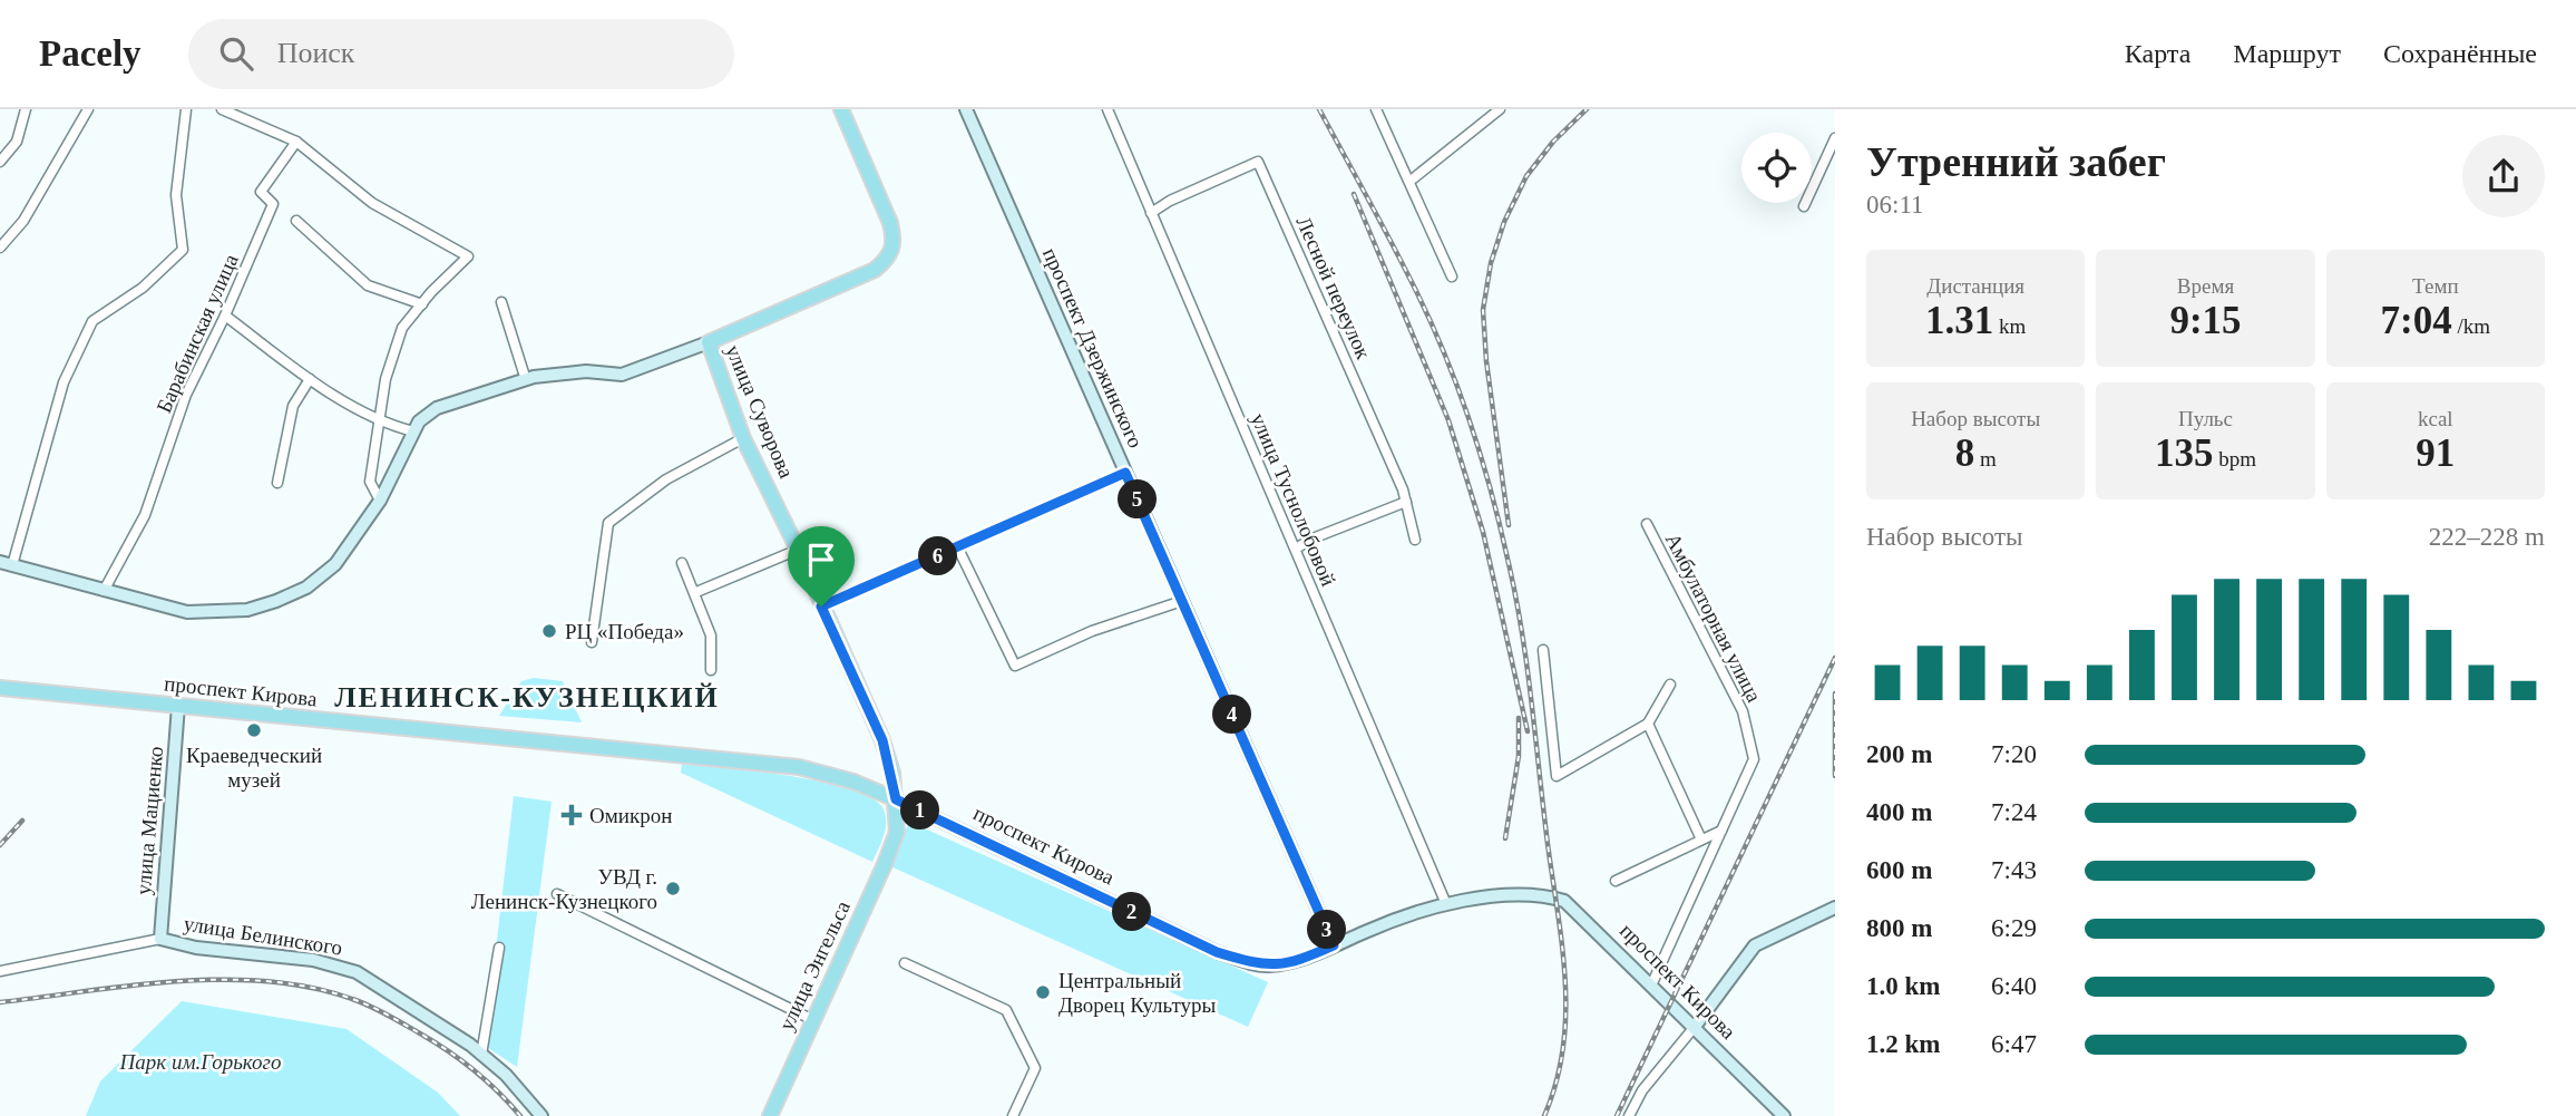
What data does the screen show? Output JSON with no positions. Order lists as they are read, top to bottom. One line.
{"streets":{"main road":["улица Суворова","проспект Кирова","улица Энгельса"],"street":["Лесной переулок","Барабинская улица","проспект Дзержинского","улица Туснолобовой","Амбулаторная улица","улица Мациенко","улица Белинского"]},"crossings":[["Лесной переулок","улица Туснолобовой"],["проспект Дзержинского","проспект Кирова"],["улица Суворова","проспект Кирова"],["улица Суворова","улица Энгельса"],["улица Туснолобовой","проспект Кирова"],["Амбулаторная улица","проспект Кирова"],["проспект Кирова","улица Мациенко"],["улица Мациенко","улица Белинского"]],"districts":["ЛЕНИНСК-КУЗНЕЦКИЙ"],"parks":["Парк им.Горького"],"places":{"other":["РЦ «Победа»","Краеведческий музей","УВД г. Ленинск-Кузнецкого","Центральный Дворец Культуры"],"health":["Омикрон"]},"page":{"header":"Pacely","search":"Поиск","nav":["Карта","Маршрут","Сохранённые"],"heading":["Утренний забег","06:11"],"stats":[["Дистанция","1.31 km"],["Время","9:15"],["Темп","7:04 /km"],["Набор высоты","8 m"],["Пульс","135 bpm"],["kcal","91"]],"pins":["5","6","4","1","2","3"],"chart":["Набор высоты","222–228 m"],"list":[{"name":"200 m","note":"7:20"},{"name":"400 m","note":"7:24"},{"name":"600 m","note":"7:43"},{"name":"800 m","note":"6:29"},{"name":"1.0 km","note":"6:40"},{"name":"1.2 km","note":"6:47"}]}}
